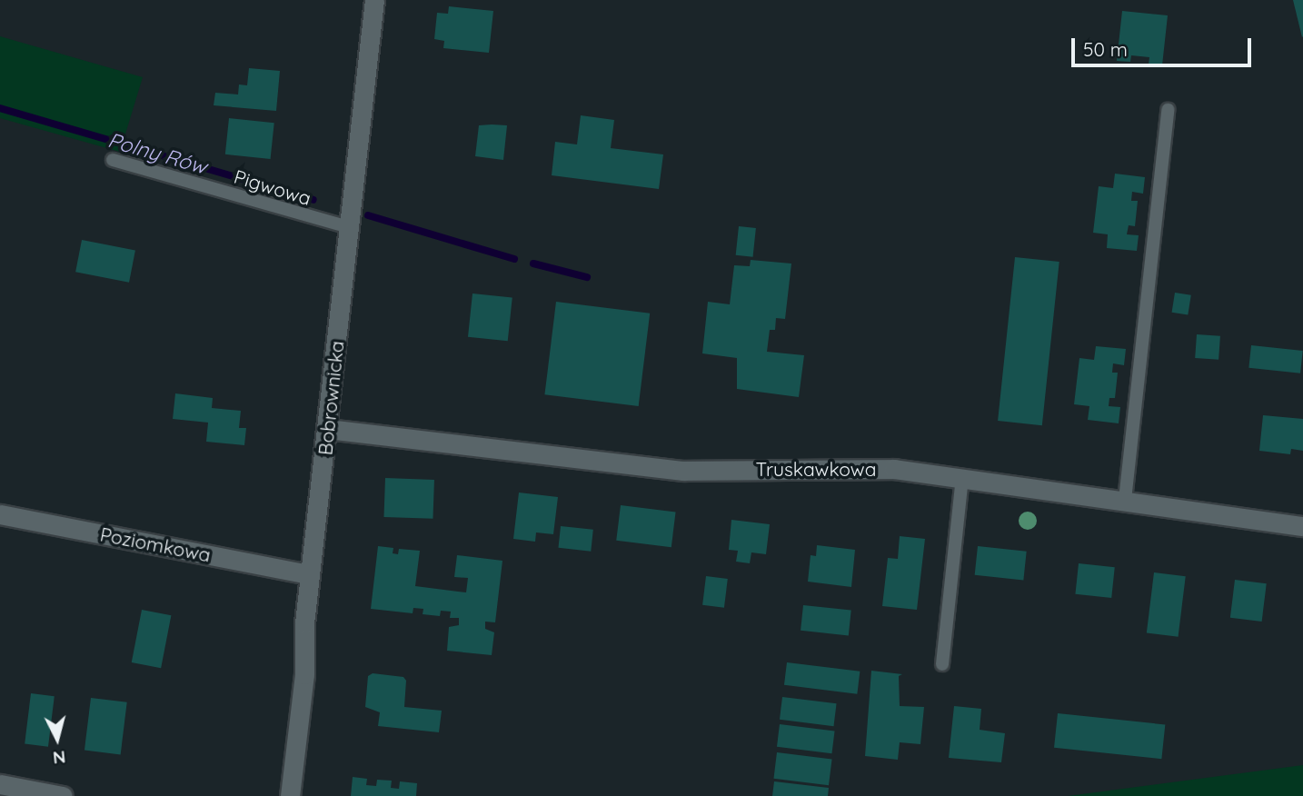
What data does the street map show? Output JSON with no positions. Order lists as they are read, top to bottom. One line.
{"streets":{"street":["Bobrownicka","Truskawkowa","Poziomkowa"],"lane":["Pigwowa"]},"crossings":[["Pigwowa","Bobrownicka"],["Bobrownicka","Truskawkowa"],["Bobrownicka","Poziomkowa"]],"water":["Polny Rów"],"scale_bar":"50 m","north":"bottom"}
